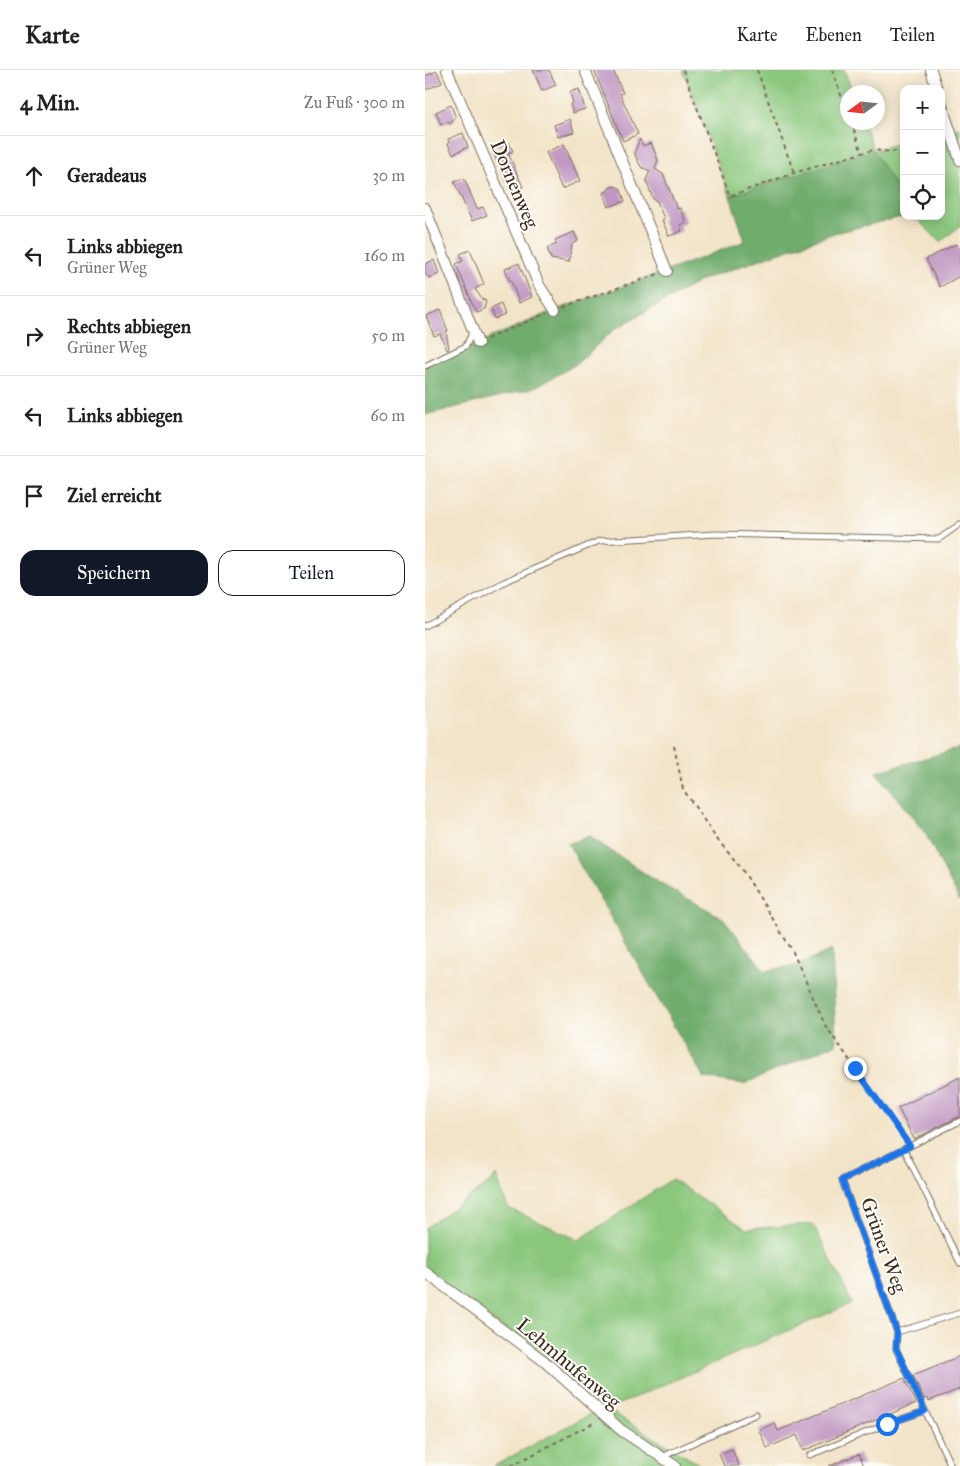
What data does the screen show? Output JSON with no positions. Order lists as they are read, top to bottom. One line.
{"streets":{"street":["Dornenweg","Lehmhufenweg"],"lane":["Grüner Weg"]},"north":"left","page":{"header":"Karte","nav":["Karte","Ebenen","Teilen"],"heading":["4 Min.","Zu Fuß · 300 m"],"map_buttons":["+","−"],"list":[["Geradeaus","30 m"],["Links abbiegen","Grüner Weg","160 m"],["Rechts abbiegen","Grüner Weg","50 m"],["Links abbiegen","60 m"],"Ziel erreicht"],"buttons":["Speichern","Teilen"]}}
